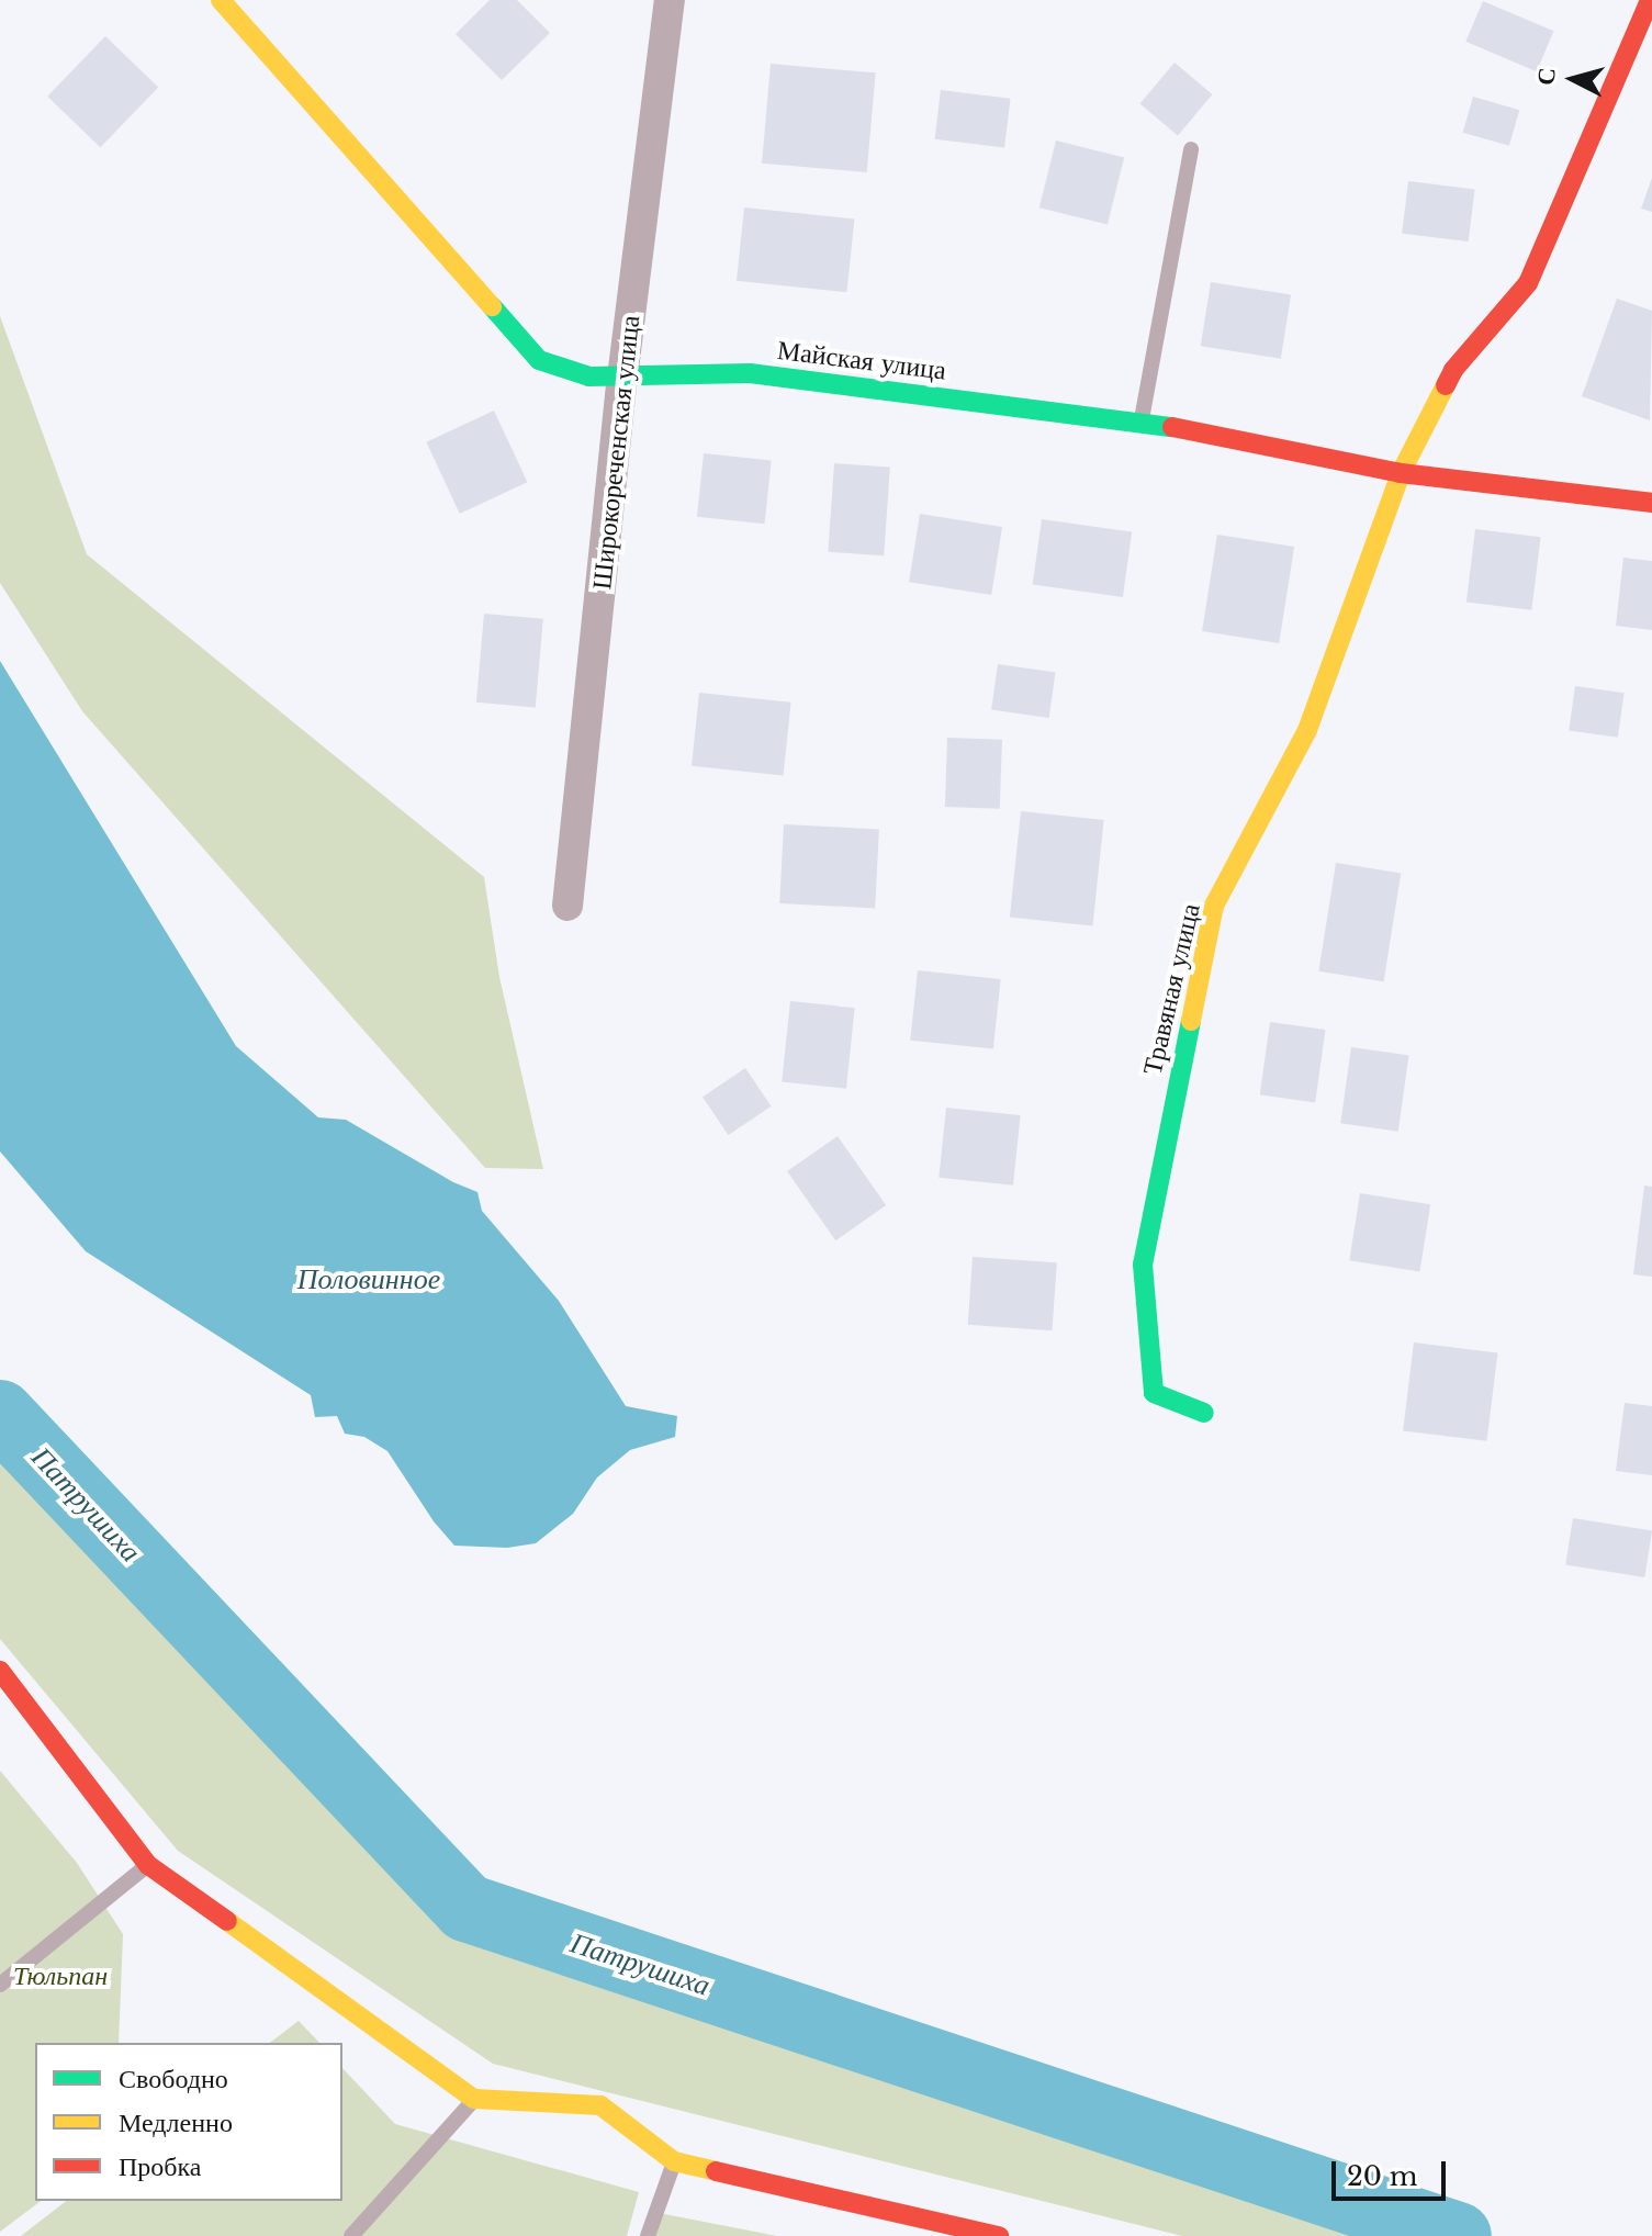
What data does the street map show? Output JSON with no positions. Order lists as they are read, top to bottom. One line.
{"streets":{"street":["Майская улица","Широкореченская улица","Травяная улица"]},"crossings":[["Майская улица","Широкореченская улица"],["Майская улица","Травяная улица"]],"water":["Половинное","Патрушиха"],"parks":["Тюльпан"],"legend":["Свободно","Медленно","Пробка"],"scale_bar":"20 m","north":"left"}
